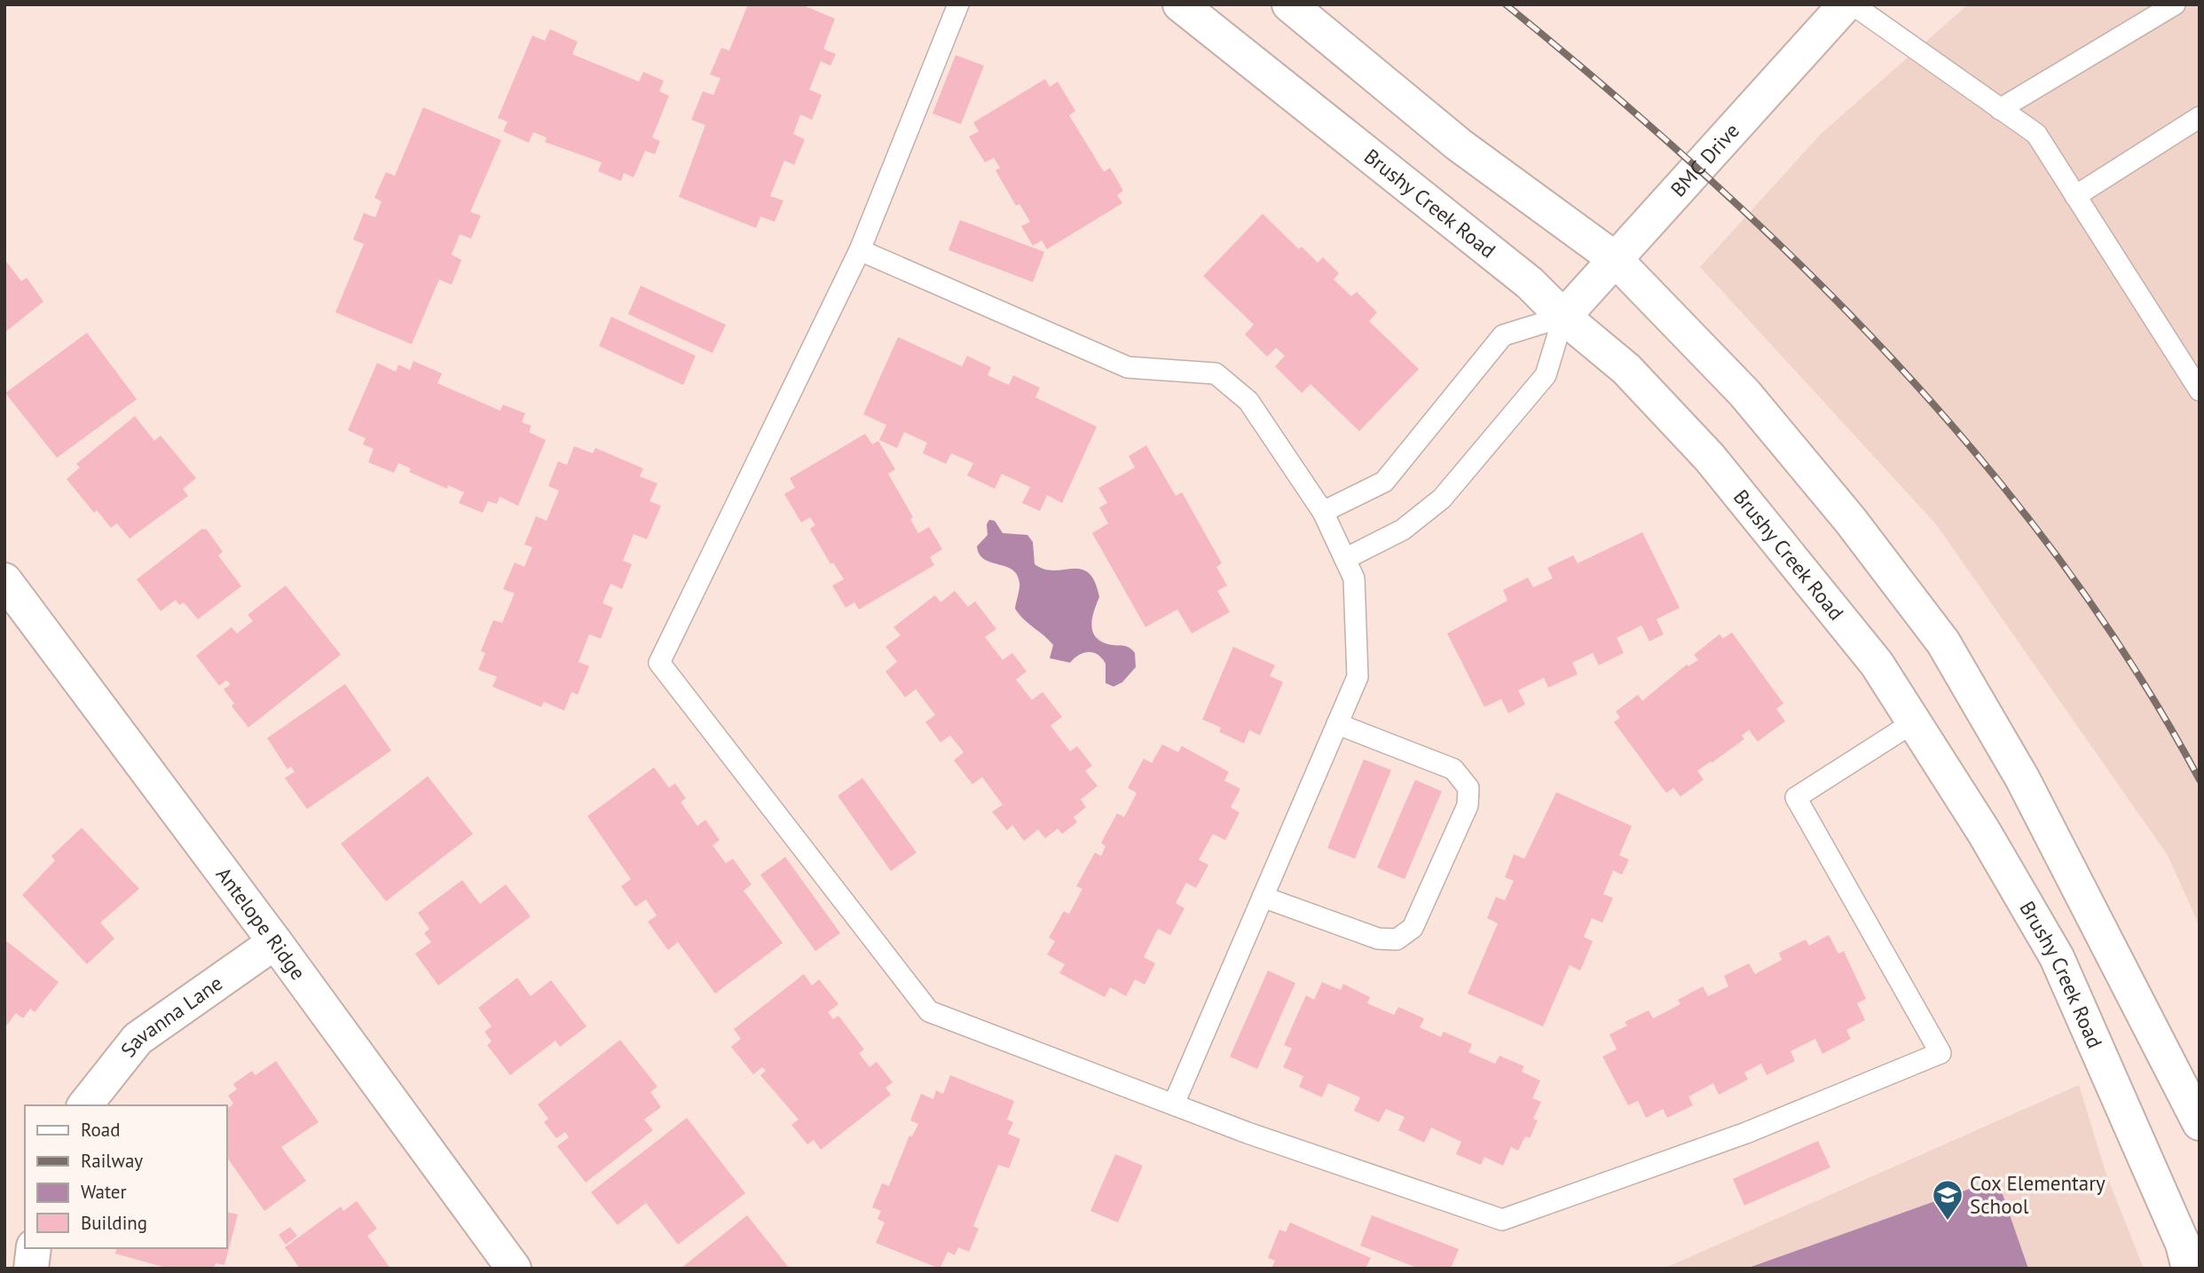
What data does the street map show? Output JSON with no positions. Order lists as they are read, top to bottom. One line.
{"streets":{"main road":["BMC Drive","Brushy Creek Road","Antelope Ridge","Savanna Lane"]},"crossings":[["BMC Drive","Brushy Creek Road"],["Antelope Ridge","Savanna Lane"]],"places":{"school or university":["Cox Elementary School"]},"legend":["Road","Railway","Water","Building"]}
